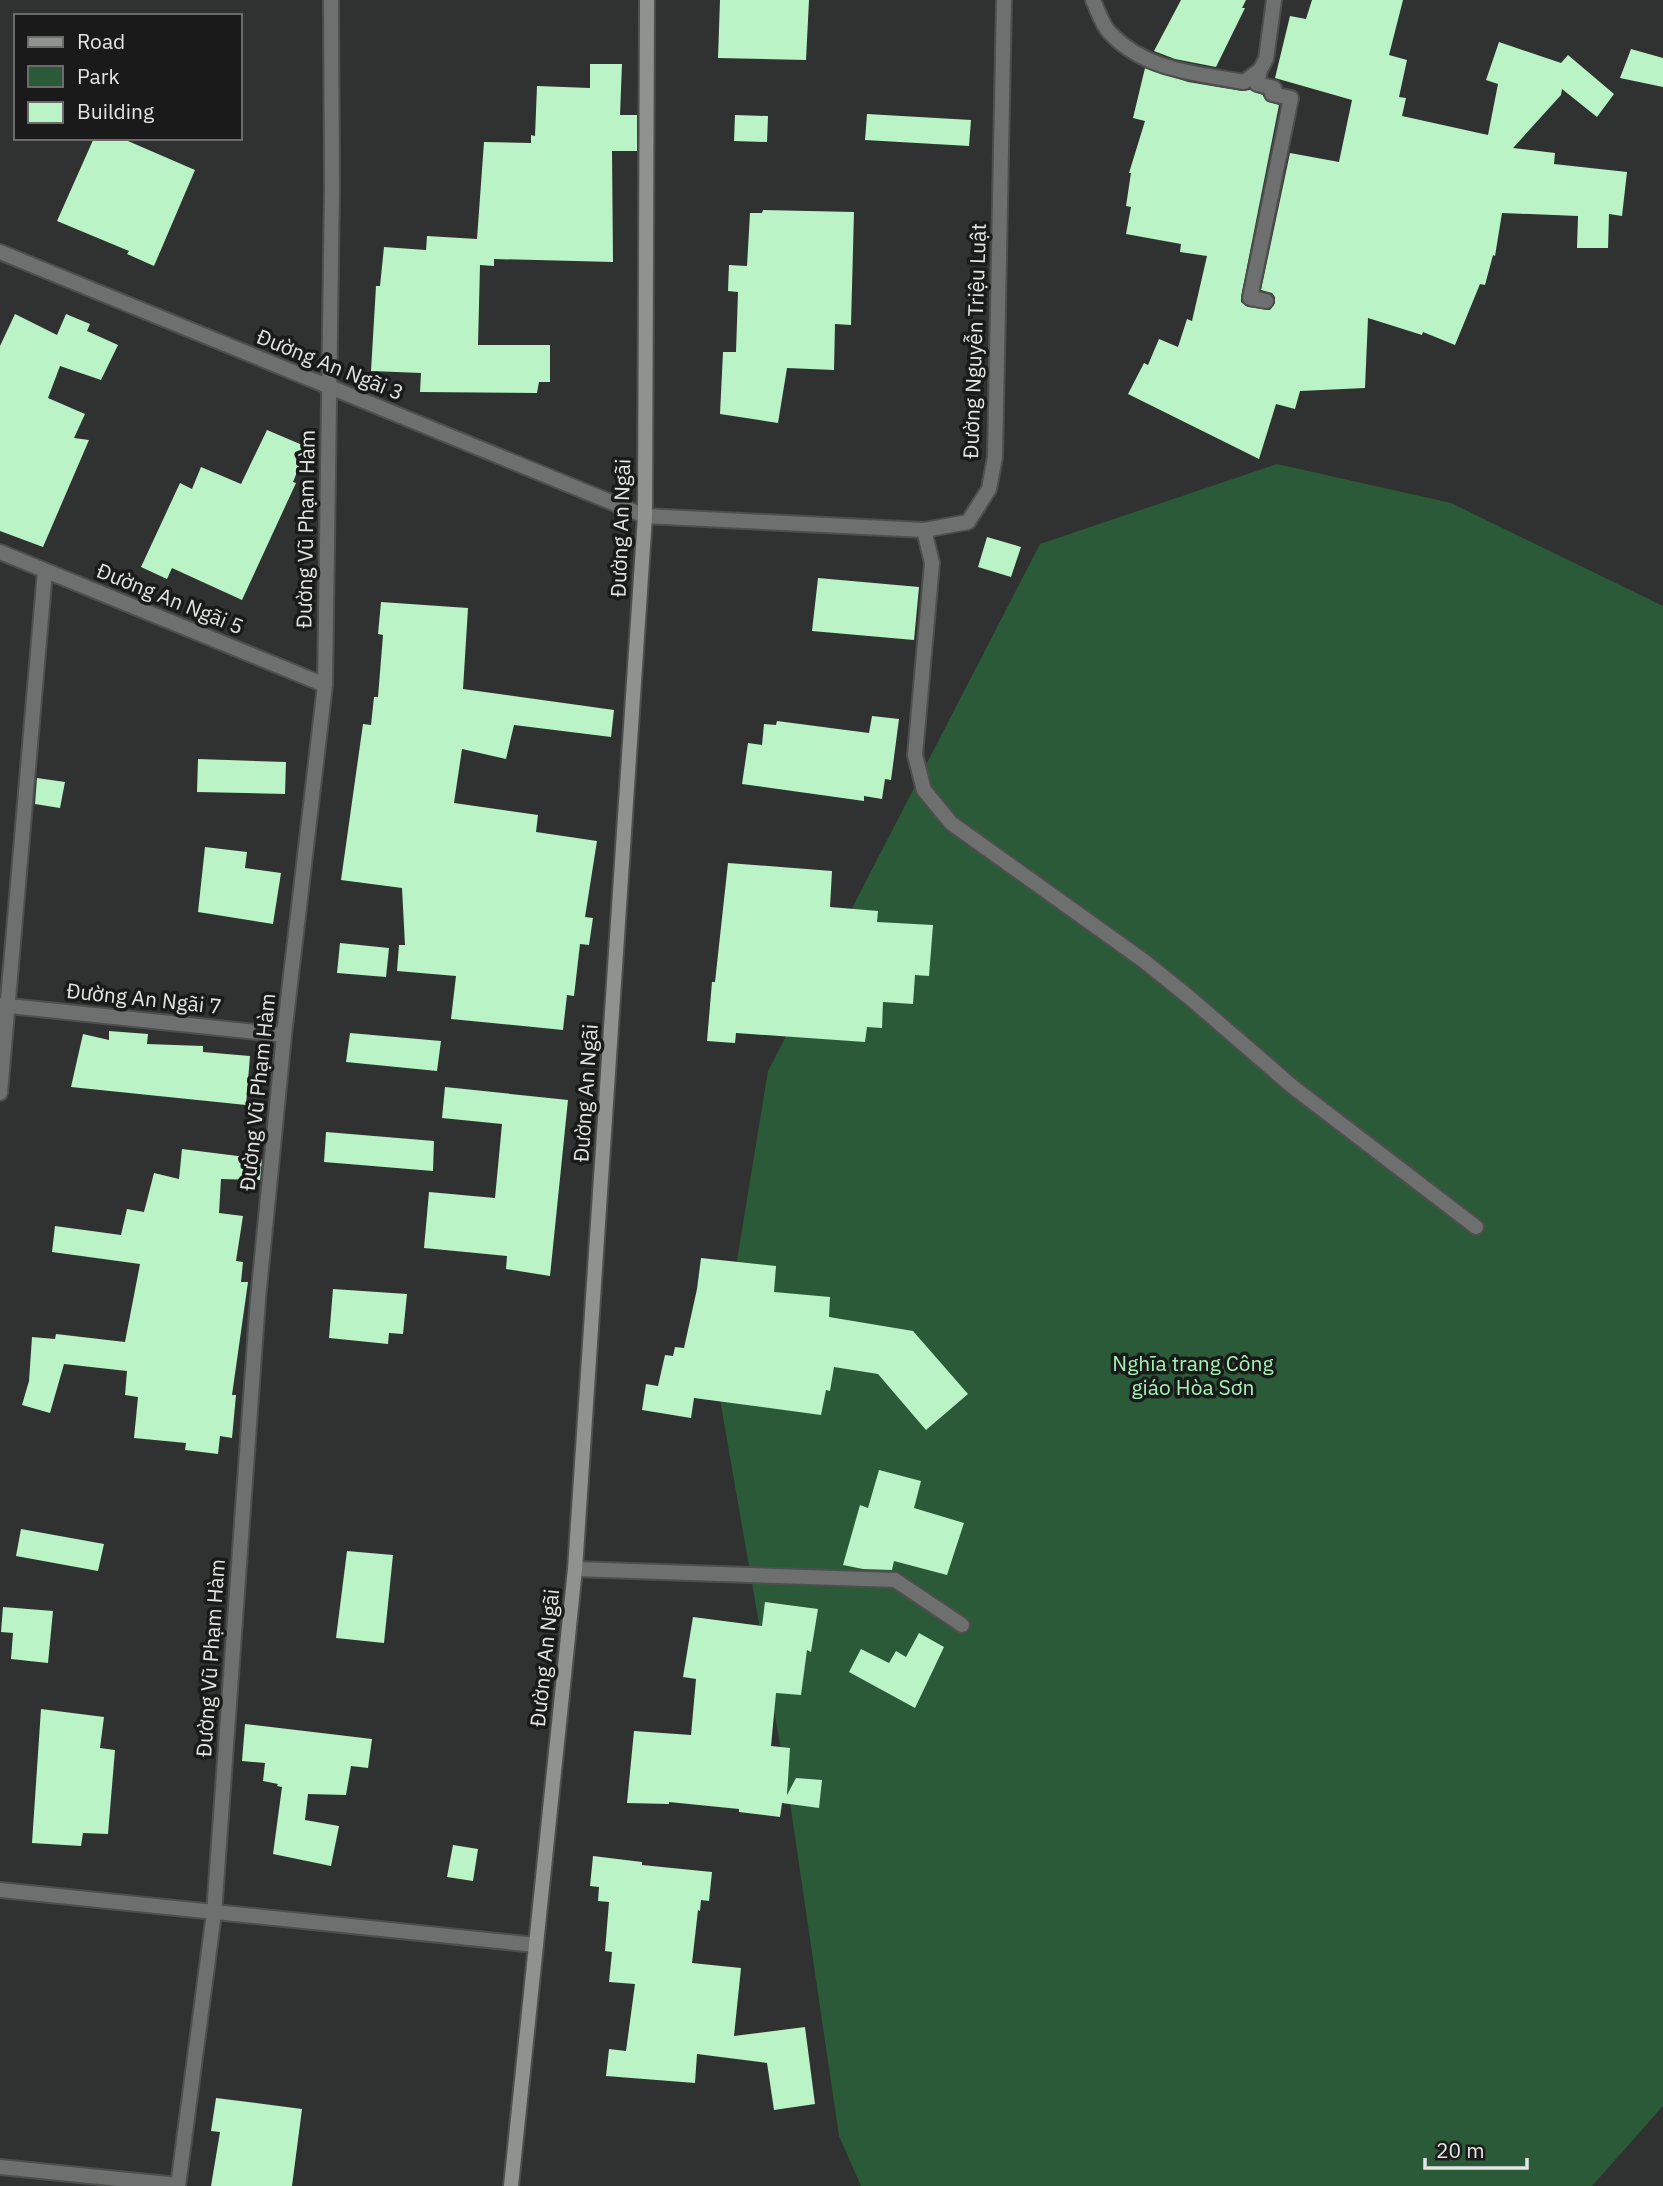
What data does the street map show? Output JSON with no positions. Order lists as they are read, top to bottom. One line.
{"streets":{"main road":["Đường An Ngãi"],"street":["Đường Nguyễn Triệu Luật","Đường An Ngãi 3","Đường Vũ Phạm Hàm","Đường An Ngãi 5","Đường An Ngãi 7"]},"crossings":[["Đường Nguyễn Triệu Luật","Đường An Ngãi 3"],["Đường Nguyễn Triệu Luật","Đường An Ngãi"],["Đường An Ngãi 3","Đường An Ngãi"],["Đường An Ngãi 3","Đường Vũ Phạm Hàm"],["Đường Vũ Phạm Hàm","Đường An Ngãi 5"],["Đường Vũ Phạm Hàm","Đường An Ngãi 7"]],"parks":["Nghĩa trang Công giáo Hòa Sơn"],"legend":["Road","Park","Building"],"scale_bar":"20 m"}
